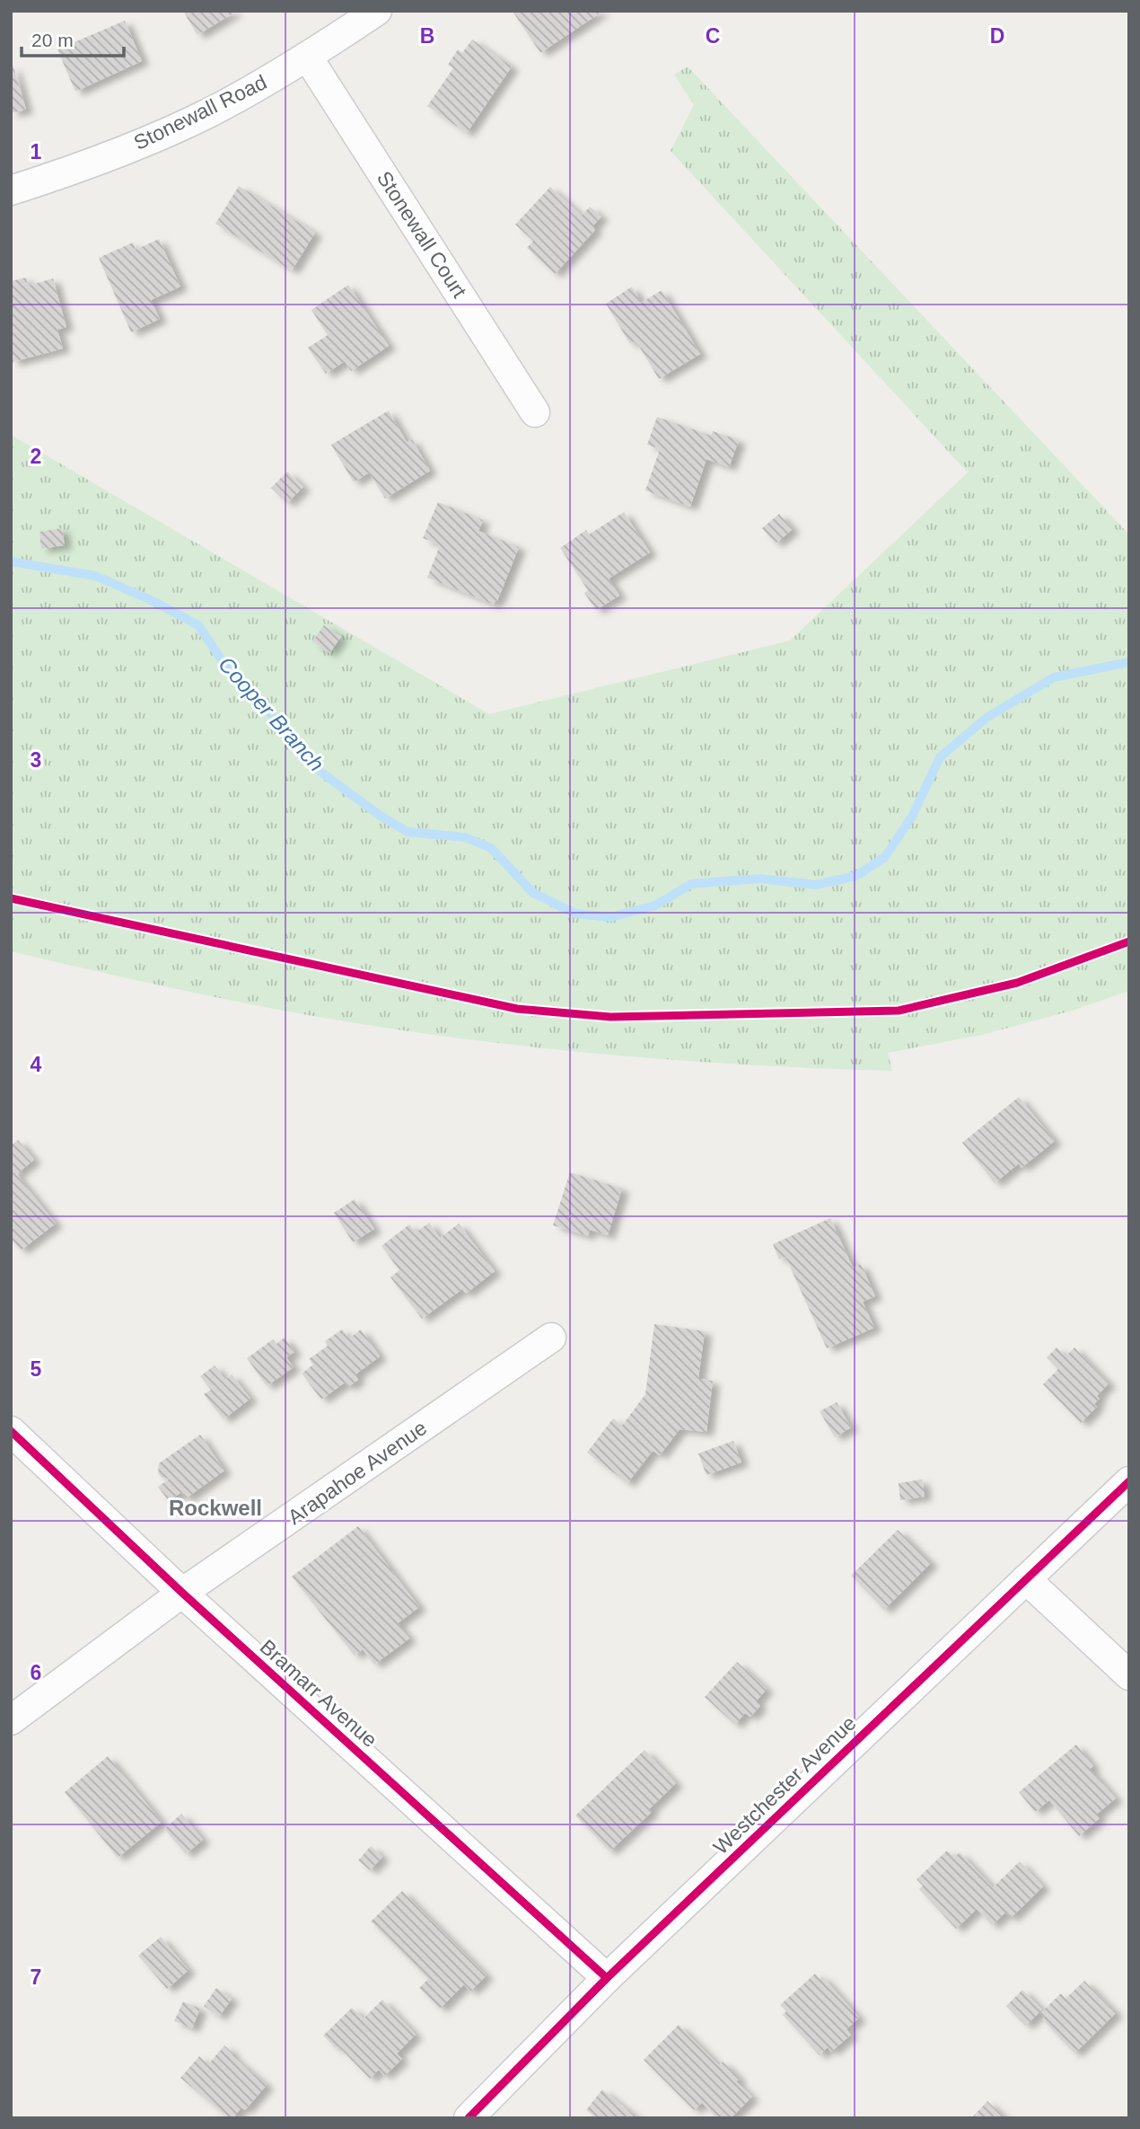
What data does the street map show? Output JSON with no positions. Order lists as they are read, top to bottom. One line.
{"streets":{"street":["Stonewall Road","Stonewall Court","Arapahoe Avenue","Bramarr Avenue","Westchester Avenue"]},"crossings":[["Stonewall Road","Stonewall Court"],["Arapahoe Avenue","Bramarr Avenue"],["Bramarr Avenue","Westchester Avenue"]],"districts":["Rockwell"],"water":["Cooper Branch"],"scale_bar":"20 m","grid":{"columns":["B","C","D"],"rows":["1","2","3","4","5","6","7"]}}
